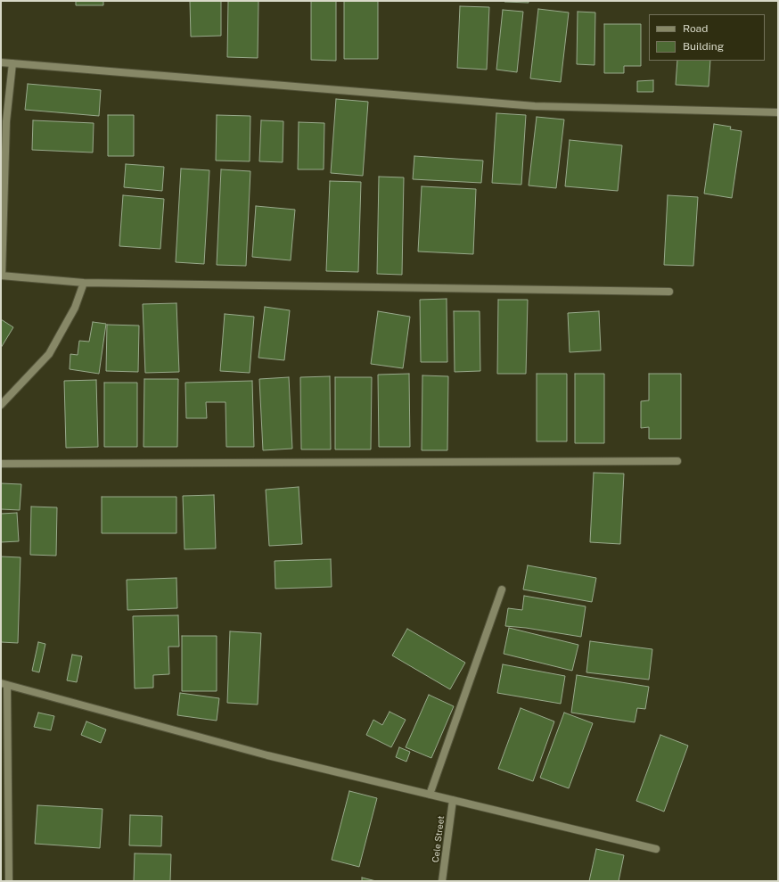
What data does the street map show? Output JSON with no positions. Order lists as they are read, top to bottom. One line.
{"streets":{"street":["Cele Street"]},"legend":["Road","Building"]}
